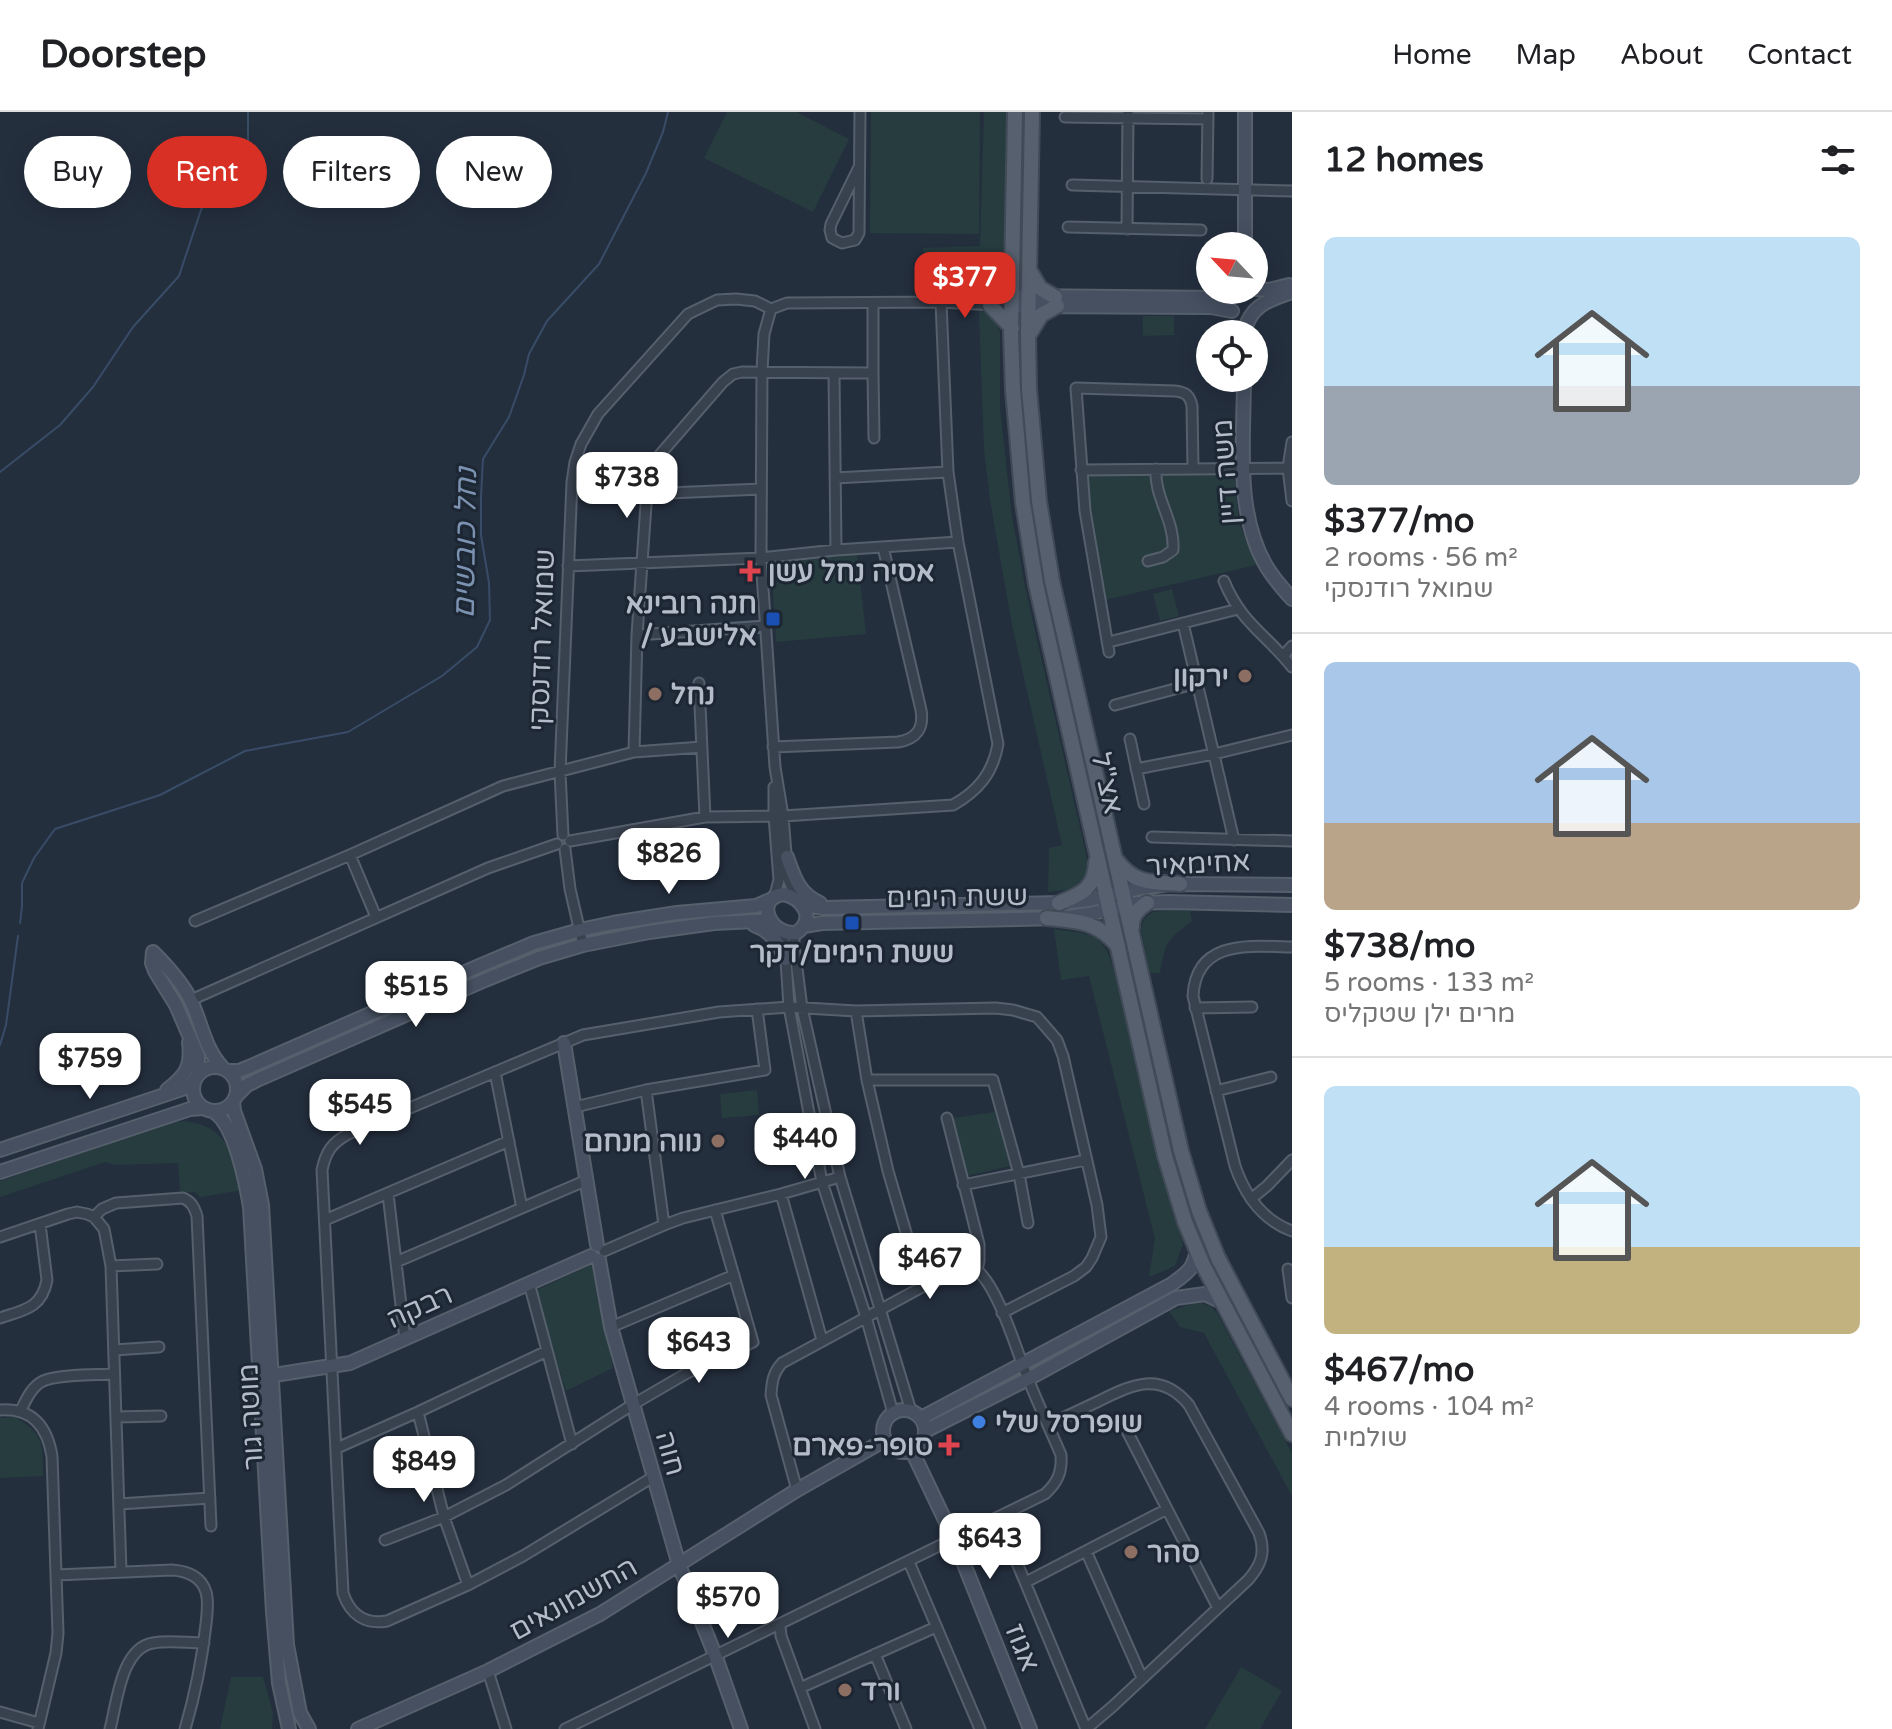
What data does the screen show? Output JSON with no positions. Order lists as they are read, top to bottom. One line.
{"streets":{"main road":["אצ\"ל"],"street":["משה דיין","שמואל רודנסקי","אחימאיר","ששת הימים","רבקה","מוטה גור","חוה","החשמונאים","אגוז"]},"crossings":[["שמואל רודנסקי","אצ\"ל"],["אצ\"ל","אחימאיר"],["אצ\"ל","ששת הימים"],["אחימאיר","ששת הימים"],["רבקה","מוטה גור"],["רבקה","חוה"],["חוה","החשמונאים"],["החשמונאים","אגוז"]],"water":["נחל כובשים"],"places":{"health":["אסיה נחל עשן","סופר-פארם"],"transit":["חנה רובינא / אלישבע","ששת הימים/דקר"],"other":["ירקון","נחל","נווה מנחם","שופרסל שלי","סהר","ורד"]},"north":"top left","page":{"header":"Doorstep","nav":["Home","Map","About","Contact"],"heading":"12 homes","chip":["Buy","Rent","Filters","New"],"list":[{"name":"$377/mo","note":"2 rooms · 56 m² · שמואל רודנסקי"},{"name":"$738/mo","note":"5 rooms · 133 m² · מרים ילן שטקליס"},{"name":"$467/mo","note":"4 rooms · 104 m² · שולמית"}],"price":["$377","$738","$826","$515","$759","$545","$440","$467","$643","$849","$643","$570"]}}
